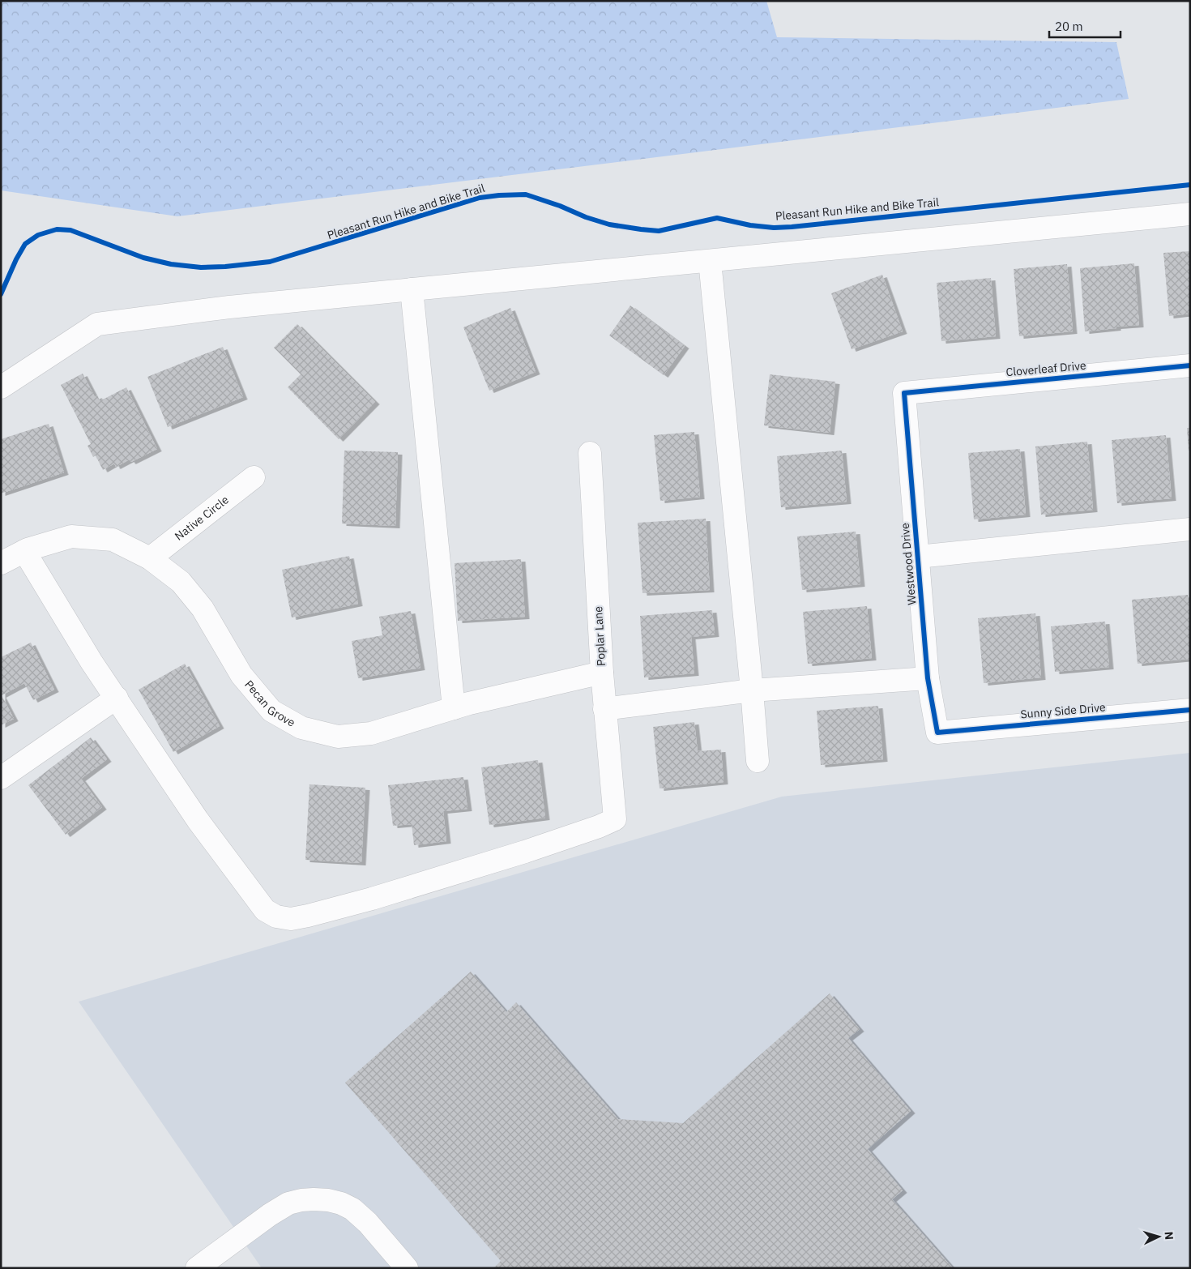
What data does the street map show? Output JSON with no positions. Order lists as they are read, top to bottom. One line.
{"streets":{"street":["Cloverleaf Drive","Native Circle","Westwood Drive","Poplar Lane","Pecan Grove","Sunny Side Drive"],"cycle path":["Pleasant Run Hike and Bike Trail"]},"crossings":[["Cloverleaf Drive","Westwood Drive"],["Native Circle","Pecan Grove"],["Westwood Drive","Sunny Side Drive"],["Poplar Lane","Pecan Grove"]],"scale_bar":"20 m","north":"right"}
